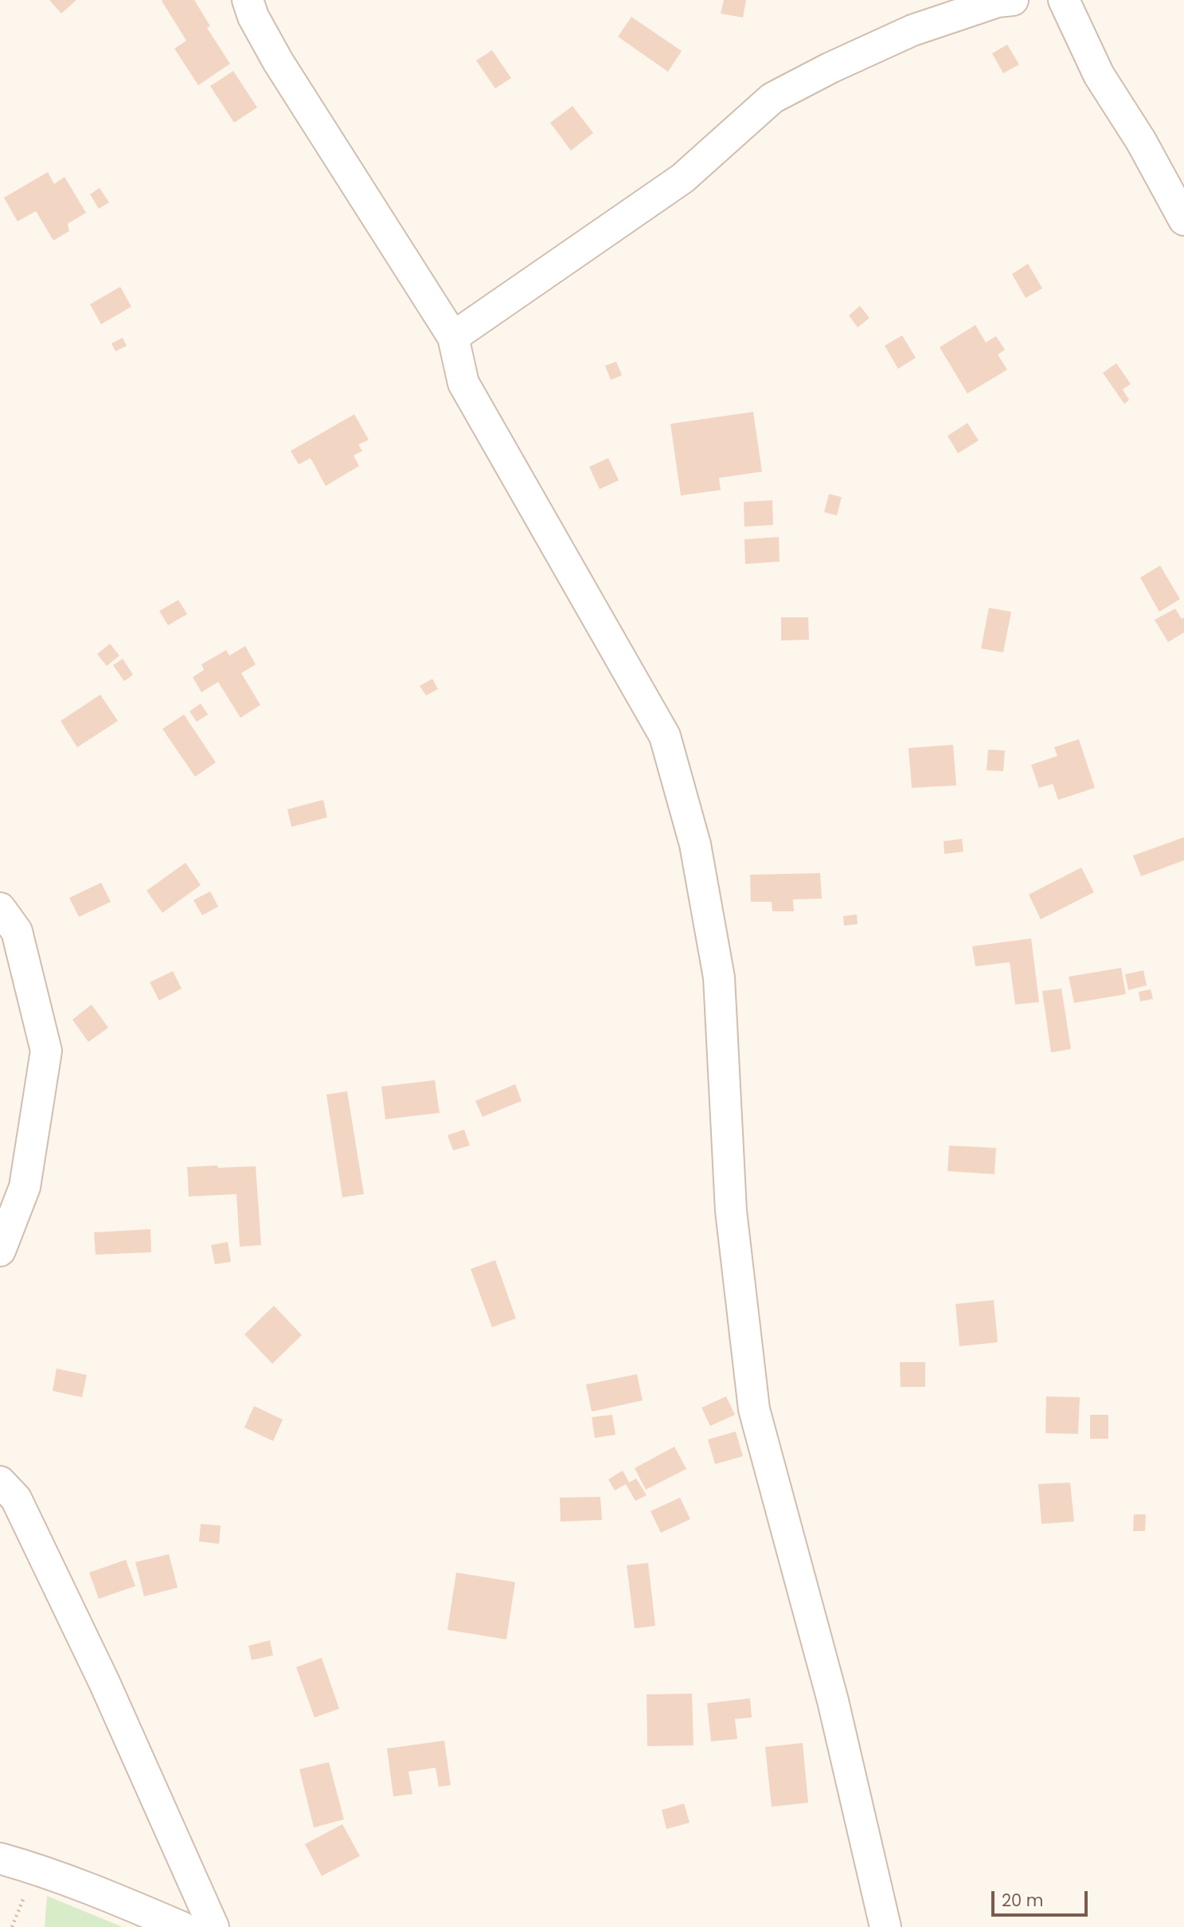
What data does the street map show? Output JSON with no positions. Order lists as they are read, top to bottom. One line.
{"scale_bar":"20 m"}
